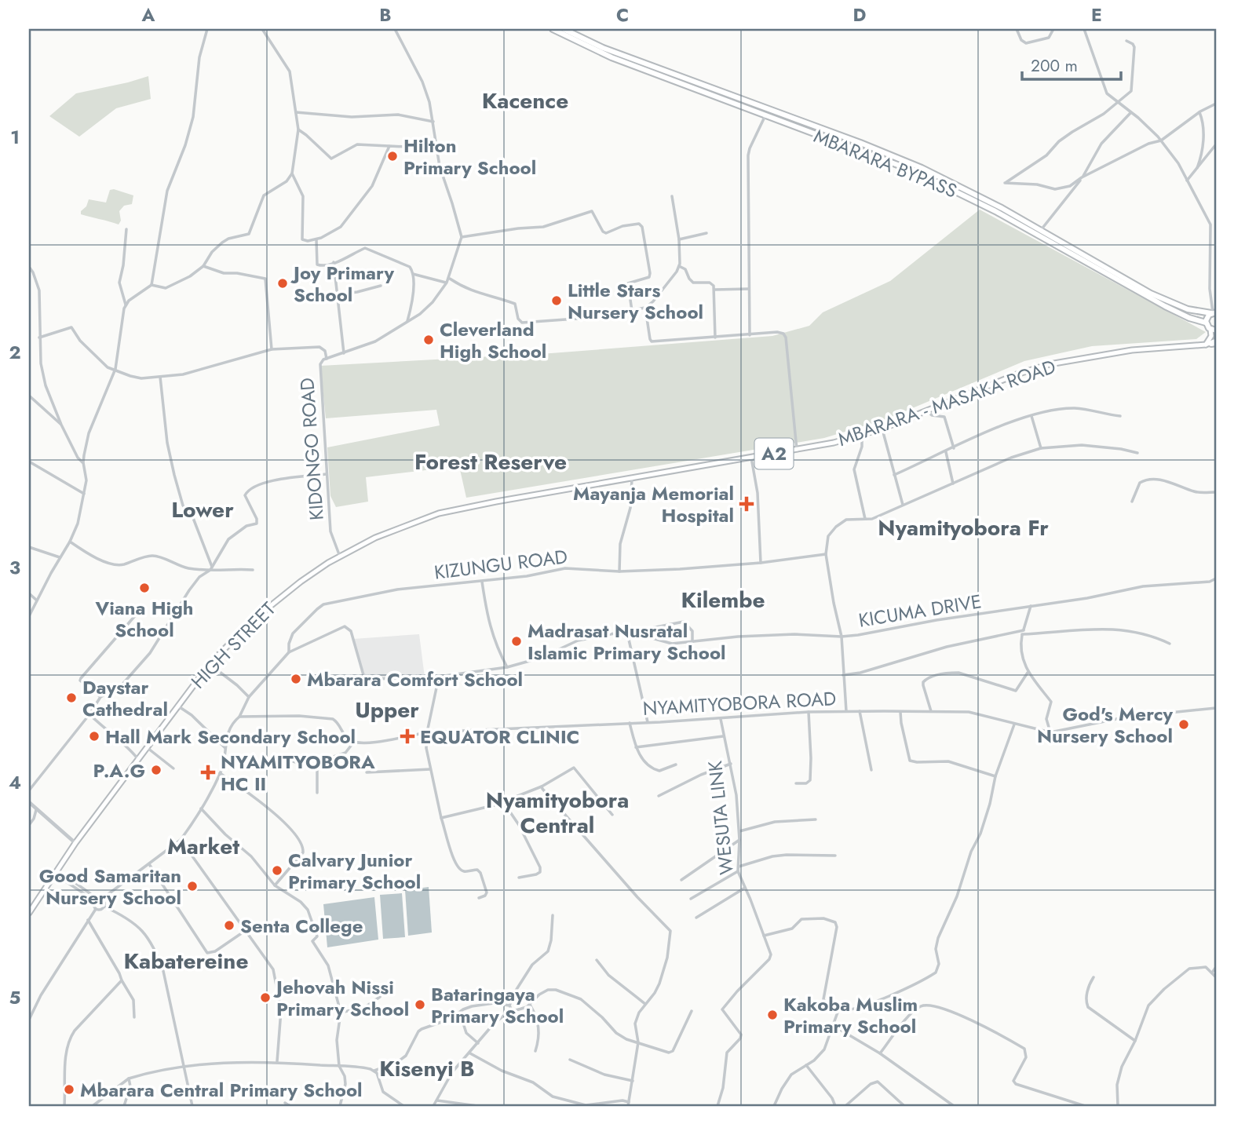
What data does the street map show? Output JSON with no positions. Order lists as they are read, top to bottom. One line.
{"streets":{"highway":["MBARARA BYPASS","A2"],"main road":["MBARARA - MASAKA ROAD","HIGH STREET"],"street":["KIDONGO ROAD","KIZUNGU ROAD","KICUMA DRIVE","NYAMITYOBORA ROAD","WESUTA LINK"]},"crossings":[["MBARARA BYPASS","A2"],["MBARARA - MASAKA ROAD","KIDONGO ROAD"],["MBARARA - MASAKA ROAD","A2"],["MBARARA - MASAKA ROAD","HIGH STREET"],["KIDONGO ROAD","HIGH STREET"],["NYAMITYOBORA ROAD","WESUTA LINK"]],"districts":["Kacence","Forest Reserve","Lower","Nyamityobora Fr","Kilembe","Upper","Nyamityobora Central","Market","Kabatereine","Kisenyi B"],"places":{"other":["Hilton Primary School","Joy Primary School","Little Stars Nursery School","Cleverland High School","Viana High School","Madrasat Nusratal Islamic Primary School","Mbarara Comfort School","Daystar Cathedral","God's Mercy Nursery School","Hall Mark Secondary School","P.A.G","Calvary Junior Primary School","Good Samaritan Nursery School","Senta College","Jehovah Nissi Primary School","Bataringaya Primary School","Kakoba Muslim Primary School","Mbarara Central Primary School"],"health":["Mayanja Memorial Hospital","EQUATOR CLINIC","NYAMITYOBORA HC II"]},"scale_bar":"200 m","grid":{"columns":["A","B","C","D","E"],"rows":["1","2","3","4","5"]}}
